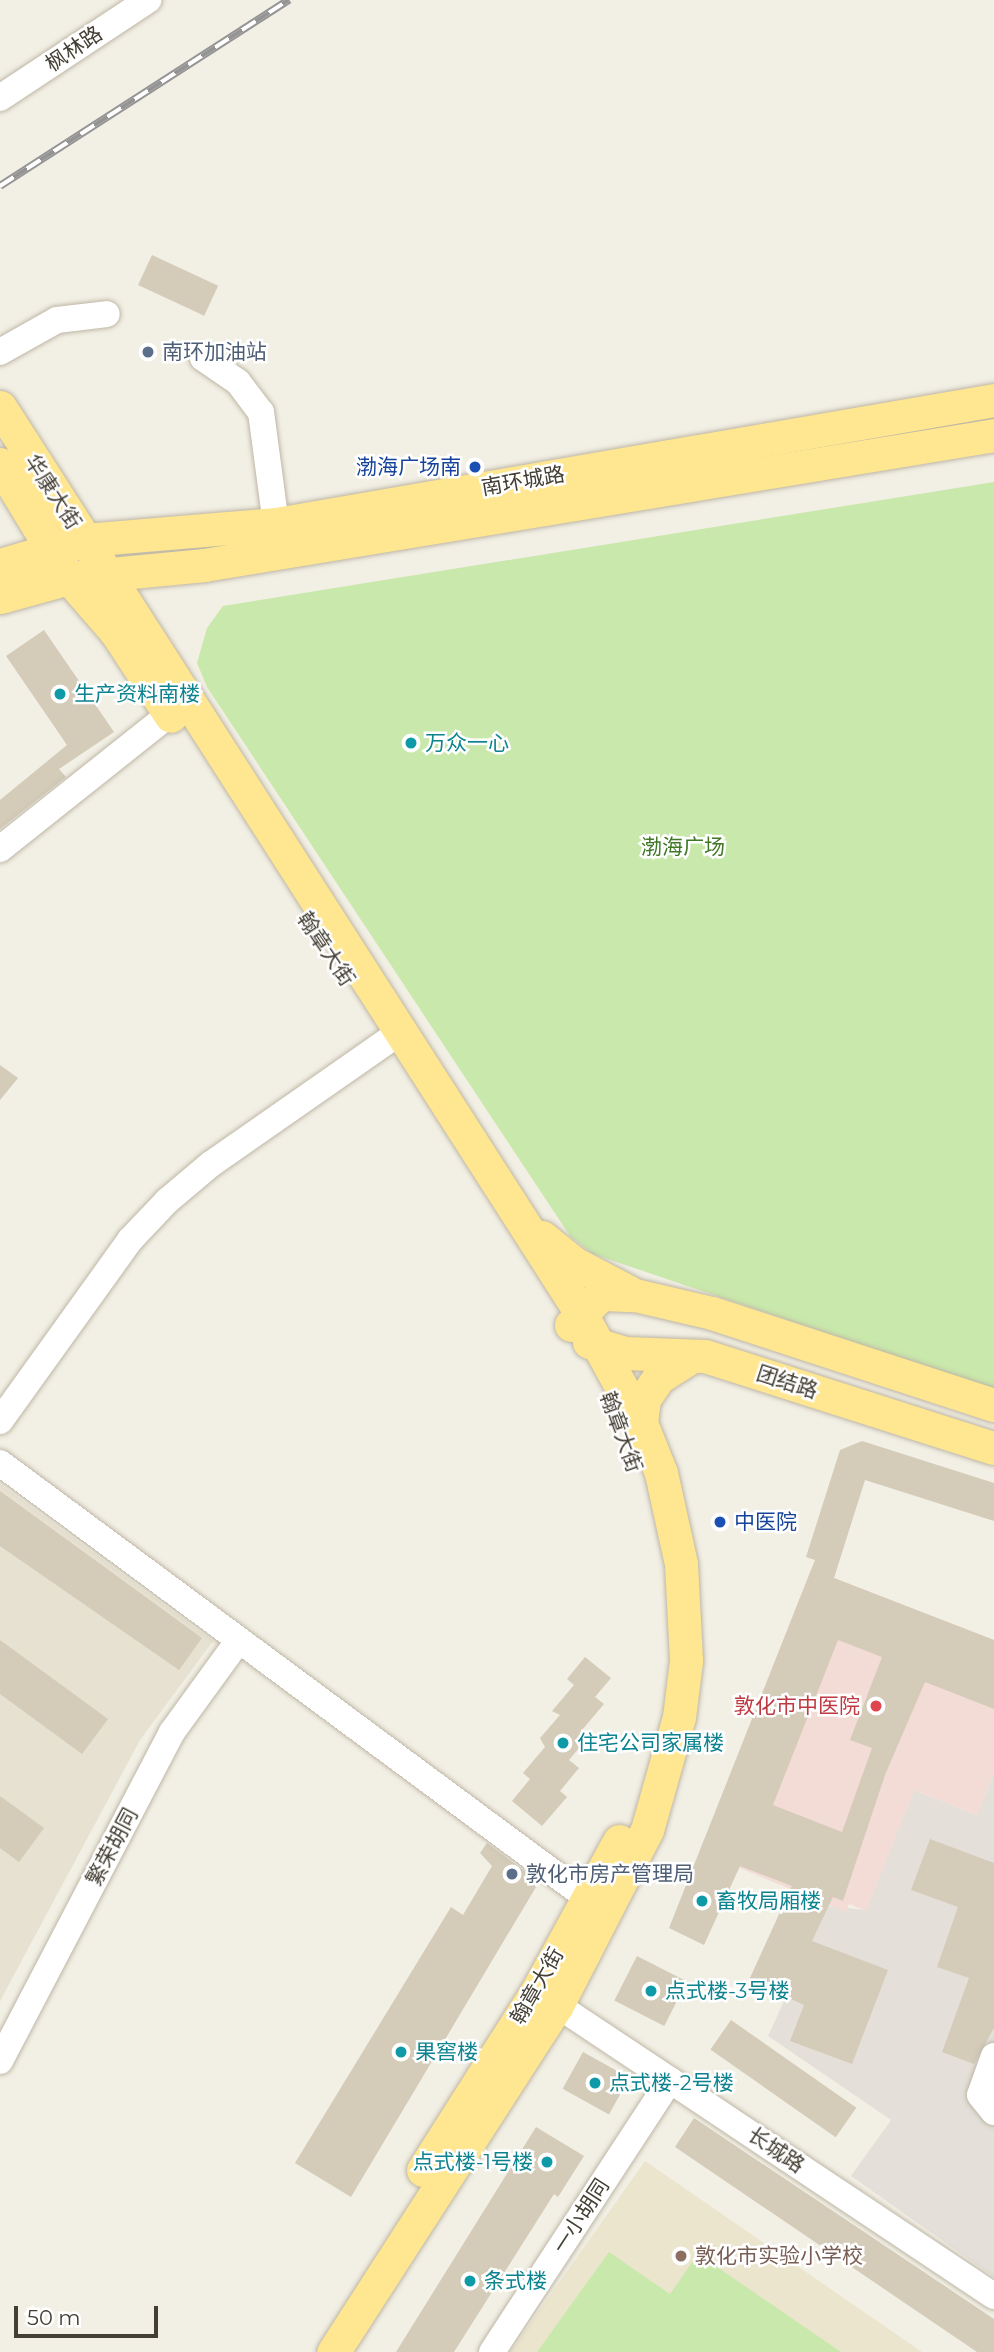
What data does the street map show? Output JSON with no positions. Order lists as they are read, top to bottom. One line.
{"streets":{"main road":["南环城路","华康大街","翰章大街","团结路"],"street":["枫林路","繁荣胡同","长城路","一小胡同"]},"crossings":[["南环城路","华康大街"],["南环城路","翰章大街"],["华康大街","翰章大街"],["翰章大街","团结路"],["翰章大街","长城路"],["长城路","一小胡同"]],"parks":["渤海广场"],"places":["南环加油站","渤海广场南","生产资料南楼","万众一心","中医院","敦化市中医院","住宅公司家属楼","敦化市房产管理局","畜牧局厢楼","点式楼-3号楼","果窖楼","点式楼-2号楼","点式楼-1号楼","敦化市实验小学校","条式楼"],"scale_bar":"50 m"}
